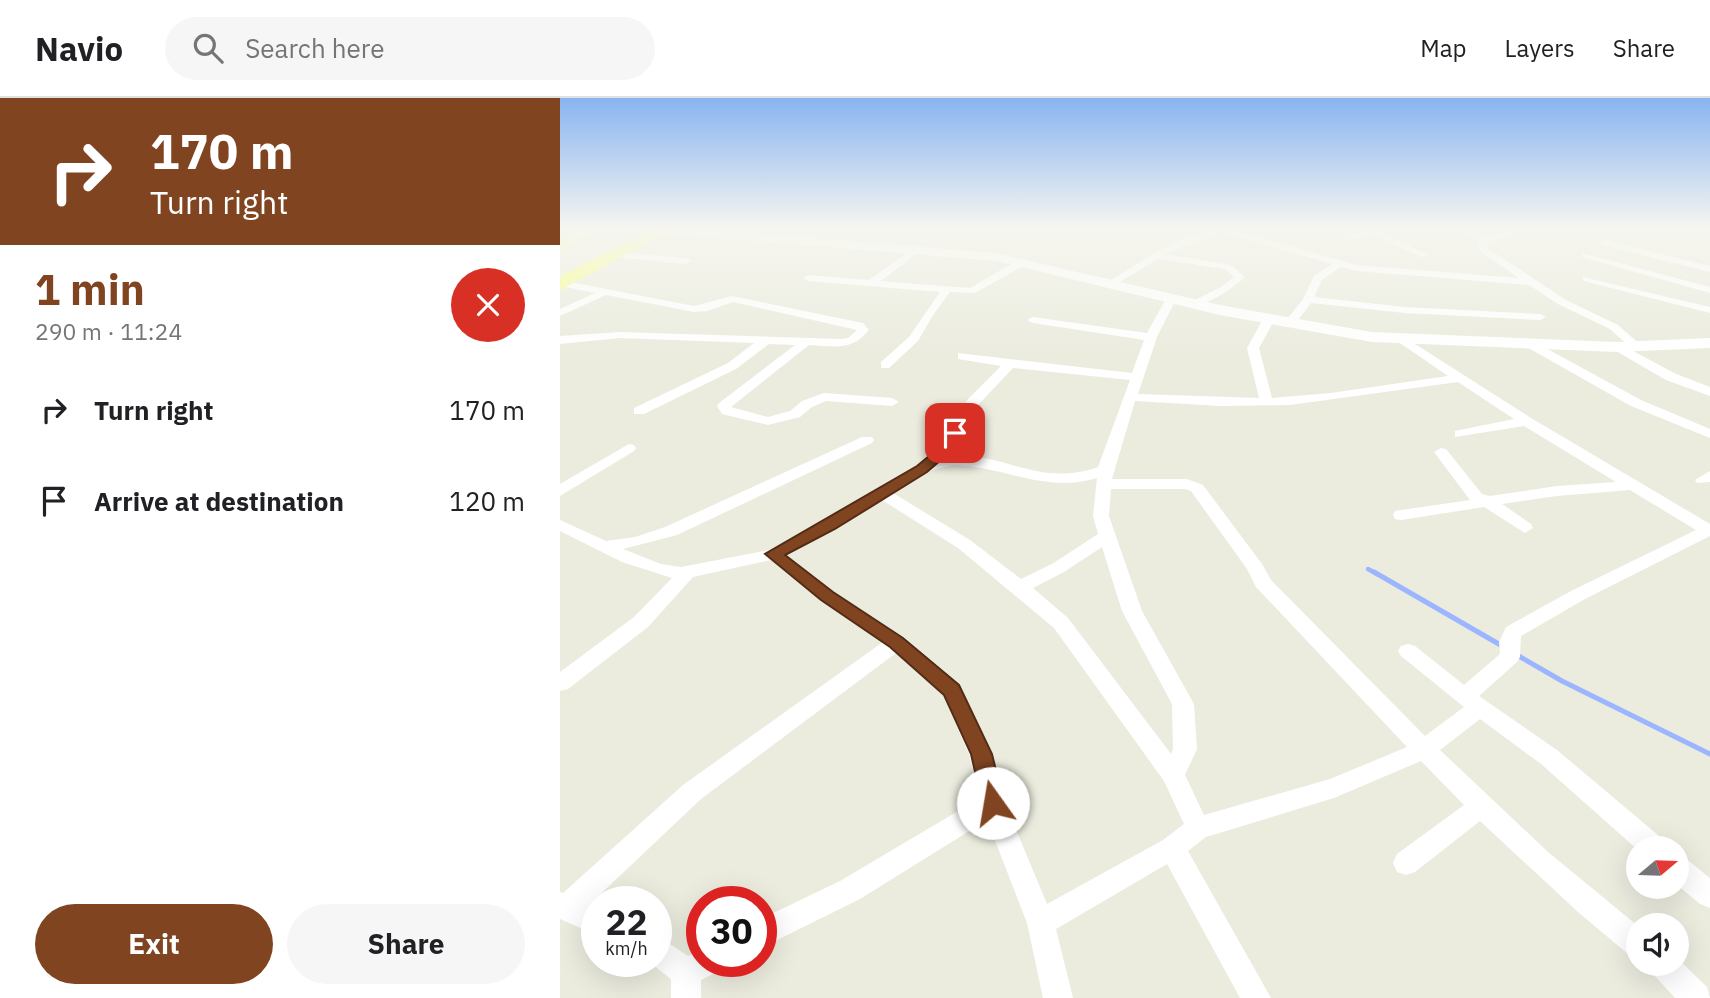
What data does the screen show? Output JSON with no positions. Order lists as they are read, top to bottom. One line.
{"north":"right","page":{"header":"Navio","search":"Search here","nav":["Map","Layers","Share"],"turn":["170 m","Turn right"],"heading":["1 min","290 m · 11:24"],"list":[{"name":"Turn right","value":"170 m"},{"name":"Arrive at destination","value":"120 m"}],"speed":"22 km/h","limit":"30","buttons":["Exit","Share"]}}
